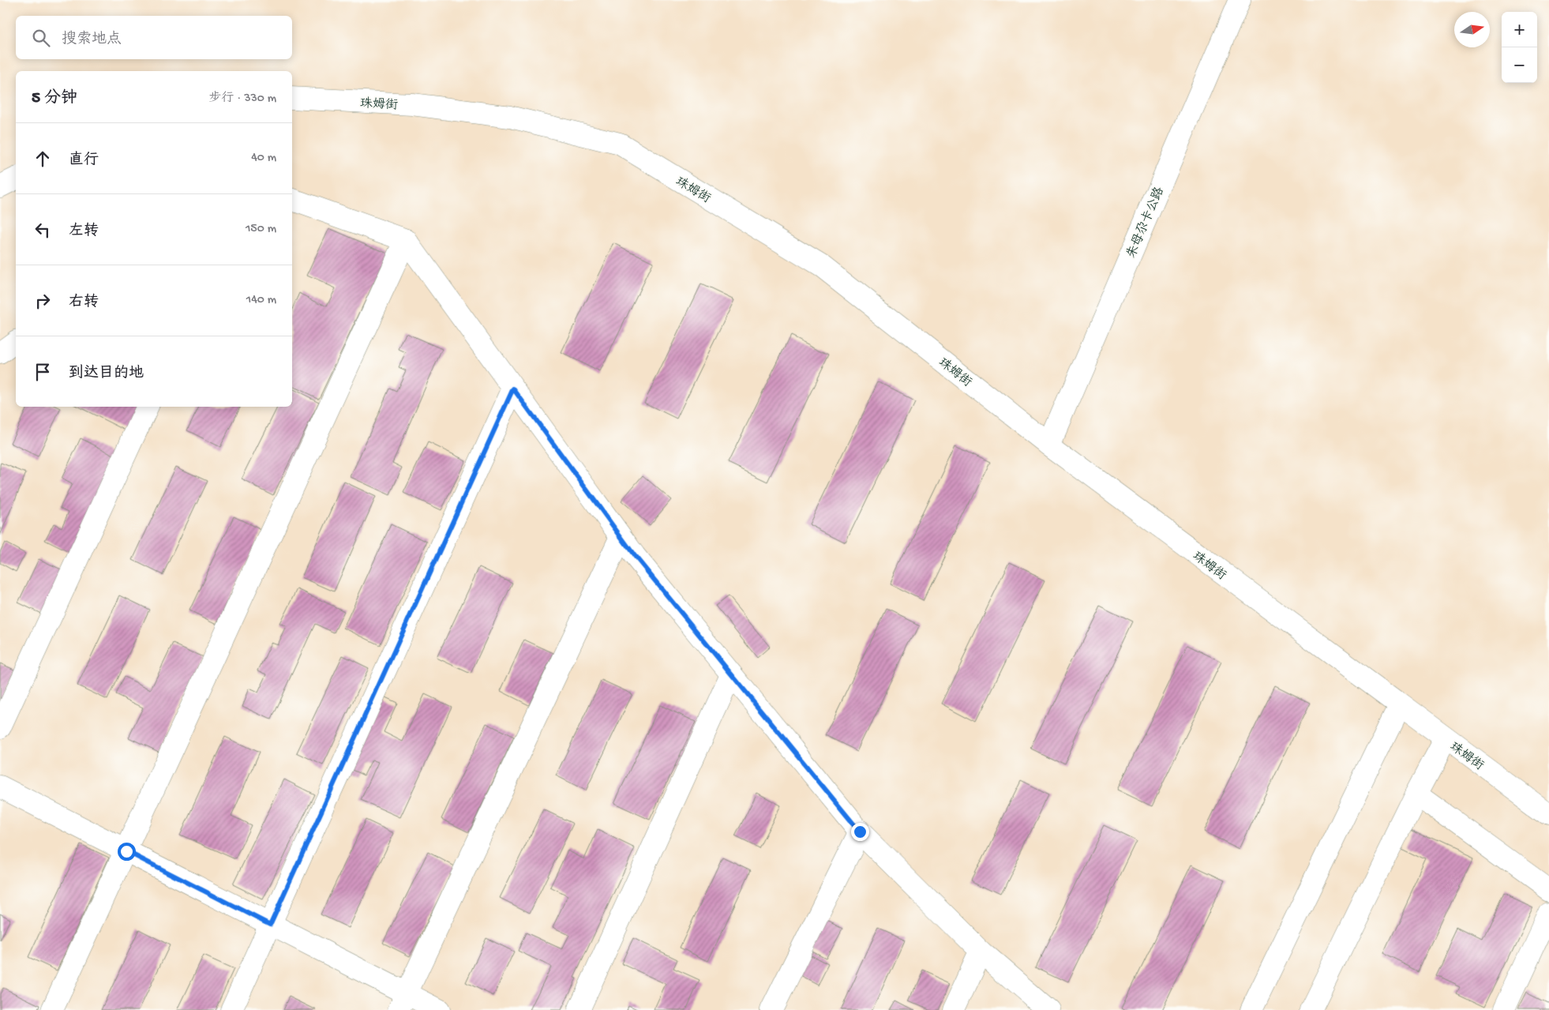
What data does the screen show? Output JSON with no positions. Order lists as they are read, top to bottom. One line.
{"streets":{"street":["珠姆街","朱母尕卡公路"]},"crossings":[["珠姆街","朱母尕卡公路"]],"north":"right","page":{"map_buttons":["+","−"],"search":"搜索地点","heading":["5 分钟","步行 · 330 m"],"list":[["直行","40 m"],["左转","150 m"],["右转","140 m"],"到达目的地"]}}
